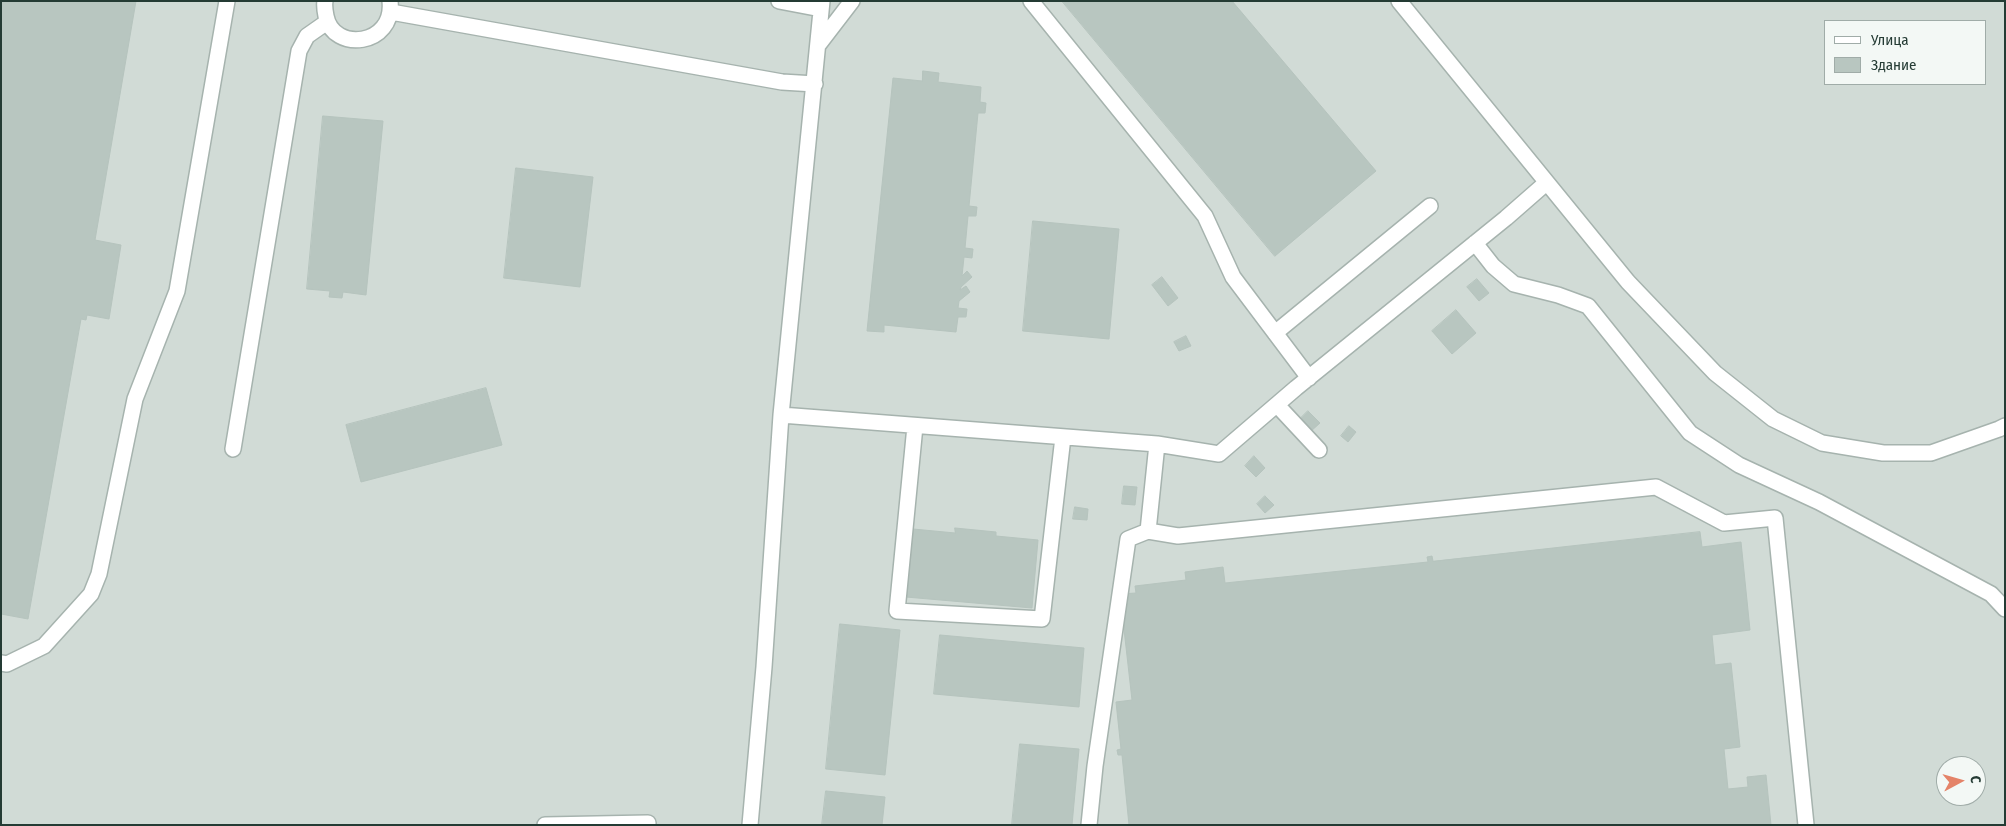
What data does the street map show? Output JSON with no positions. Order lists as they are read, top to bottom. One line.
{"legend":["Улица","Здание"],"north":"right"}
